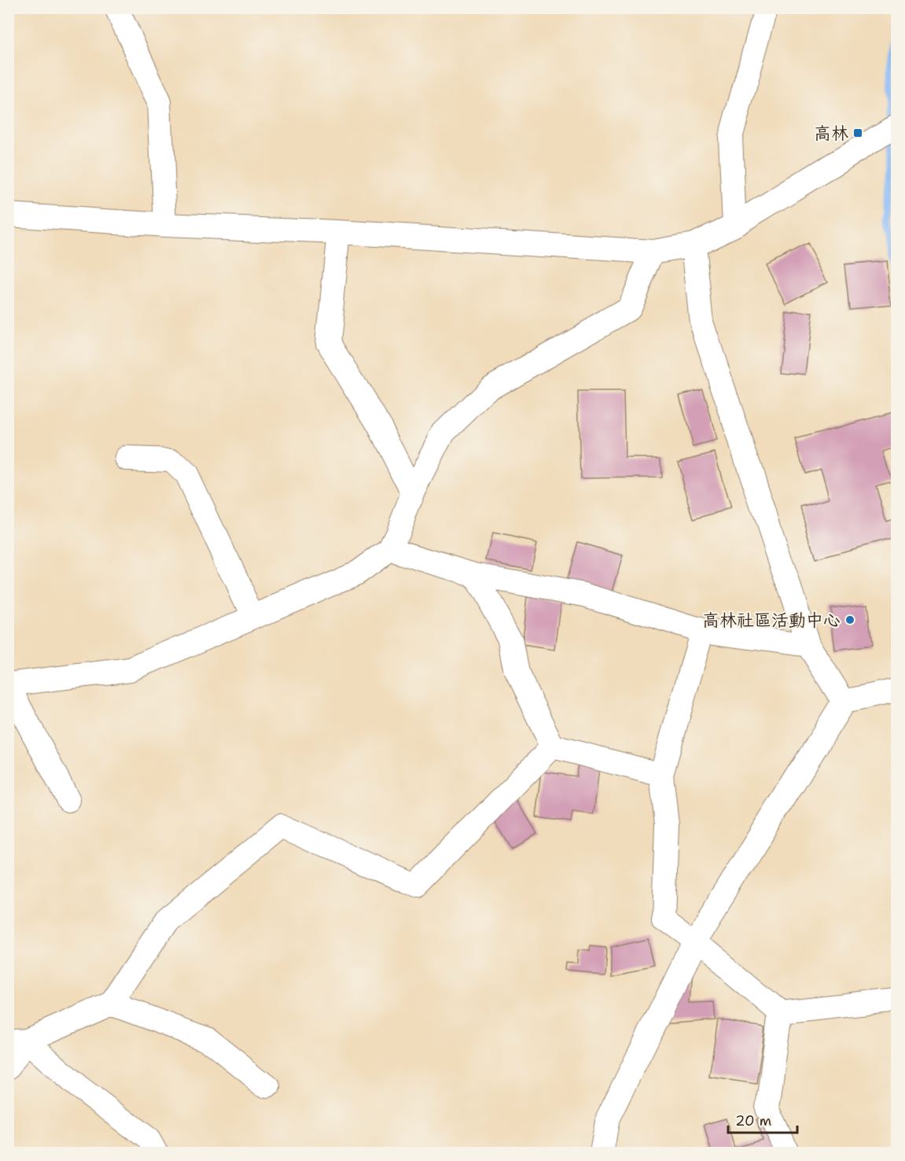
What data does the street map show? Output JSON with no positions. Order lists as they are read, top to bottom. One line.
{"places":{"transit":["高林"],"other":["高林社區活動中心"]},"scale_bar":"20 m"}
